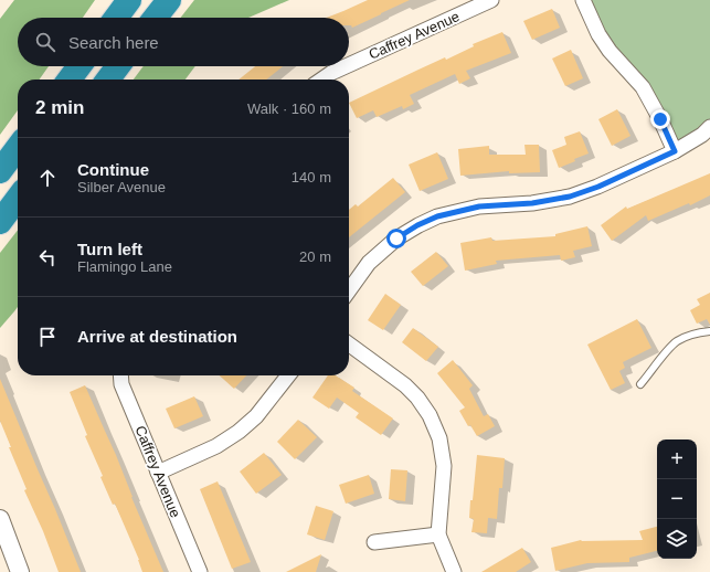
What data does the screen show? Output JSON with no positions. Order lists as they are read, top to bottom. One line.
{"streets":{"street":["Caffrey Avenue"]},"page":{"search":"Search here","heading":["2 min","Walk · 160 m"],"list":[["Continue","Silber Avenue","140 m"],["Turn left","Flamingo Lane","20 m"],"Arrive at destination"],"map_buttons":["+","−"]}}
